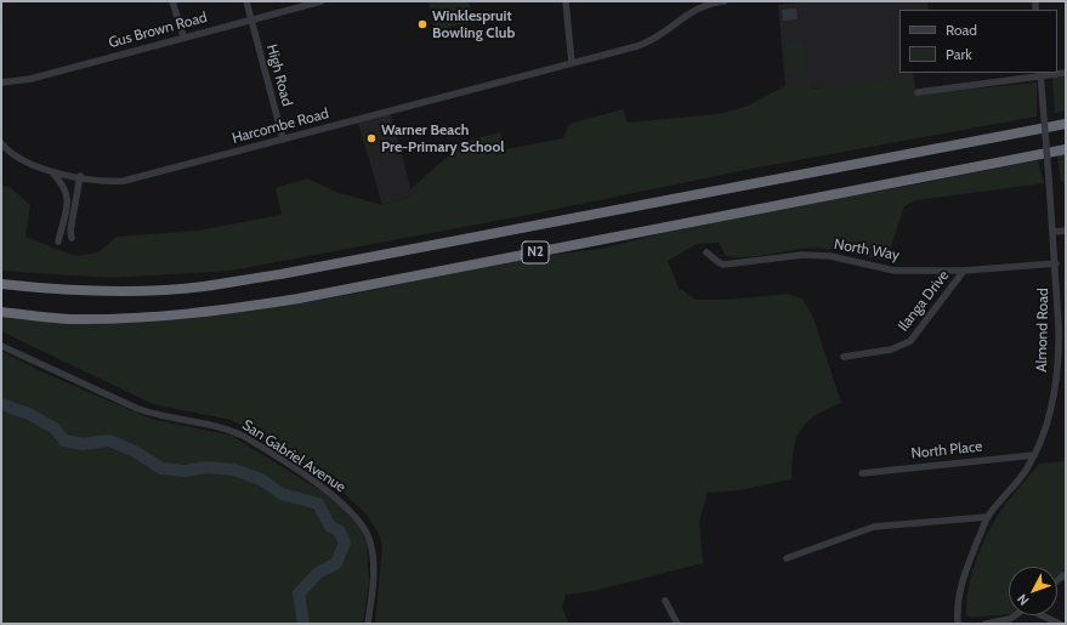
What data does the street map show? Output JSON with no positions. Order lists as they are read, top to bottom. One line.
{"streets":{"highway":["N2"],"street":["Gus Brown Road","High Road","Harcombe Road","North Way","Ilanga Drive","Almond Road","North Place","San Gabriel Avenue"]},"crossings":[["Gus Brown Road","High Road"],["High Road","Harcombe Road"],["North Way","Ilanga Drive"],["North Way","Almond Road"],["Almond Road","North Place"]],"places":["Winklespruit Bowling Club","Warner Beach Pre-Primary School"],"legend":["Road","Park"],"north":"bottom left"}
